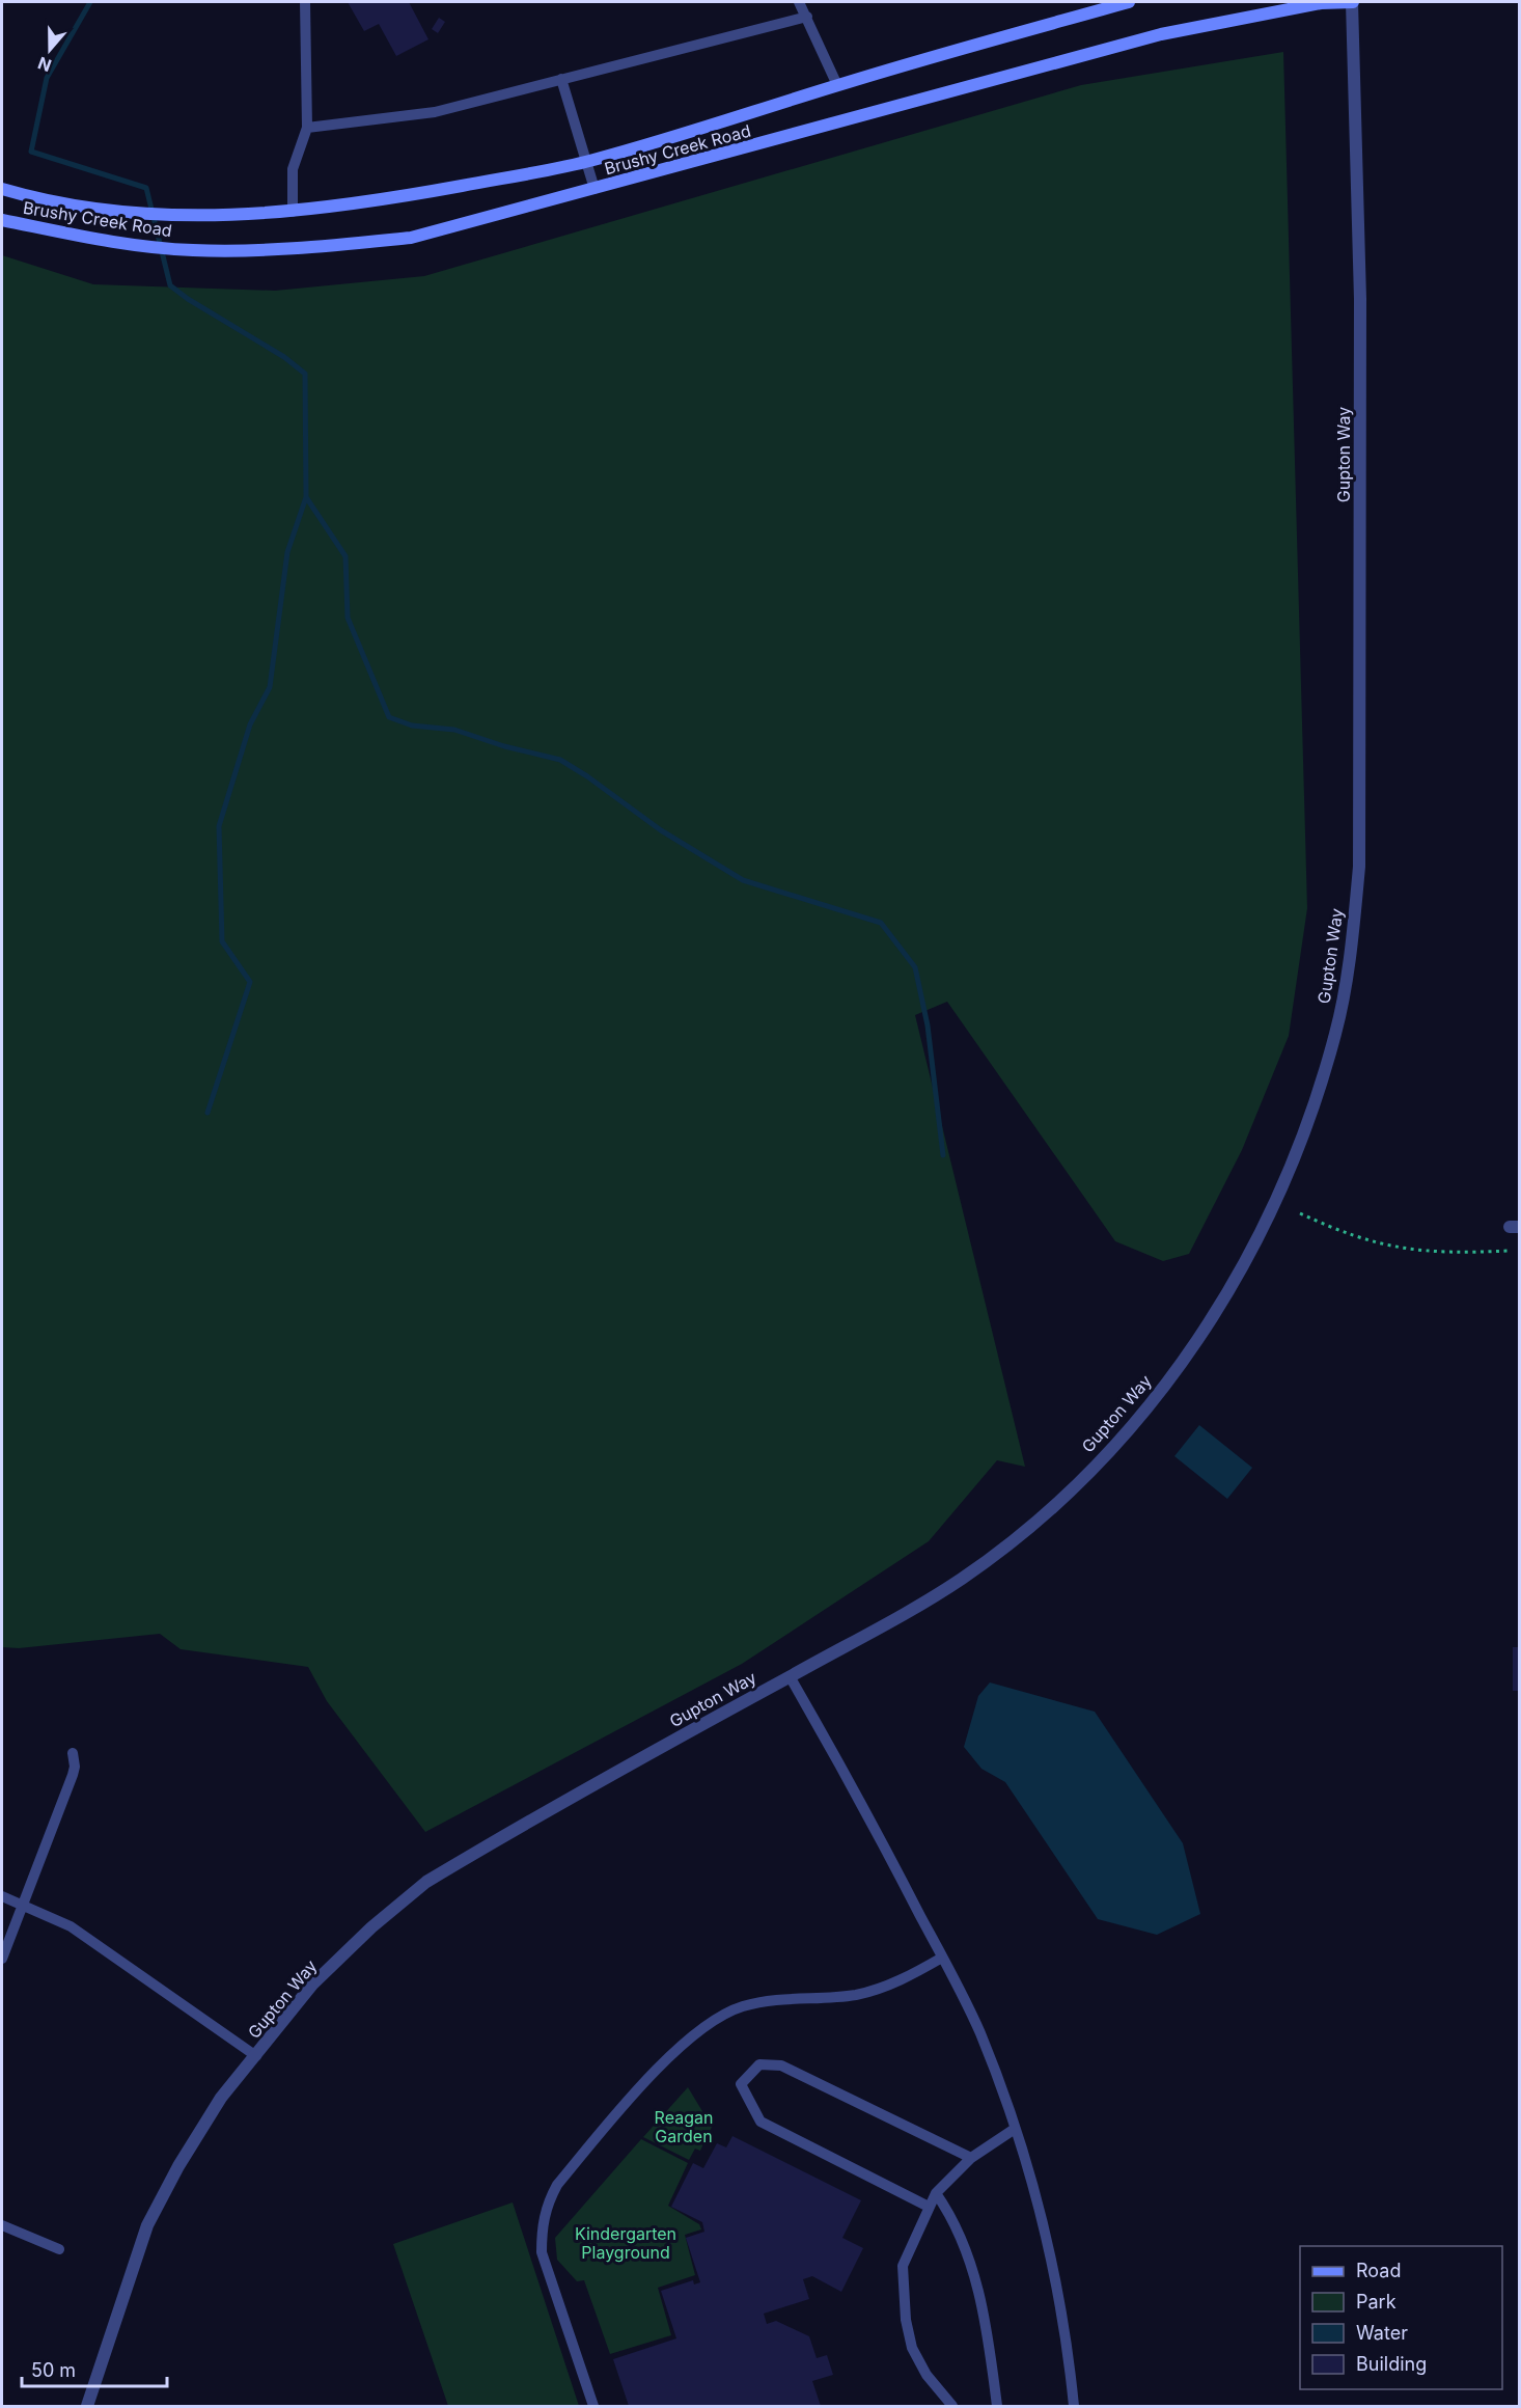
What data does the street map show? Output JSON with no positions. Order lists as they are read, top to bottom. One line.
{"streets":{"main road":["Brushy Creek Road"],"street":["Gupton Way"]},"crossings":[["Brushy Creek Road","Gupton Way"]],"parks":["Reagan Garden","Kindergarten Playground"],"legend":["Road","Park","Water","Building"],"scale_bar":"50 m","north":"bottom"}
